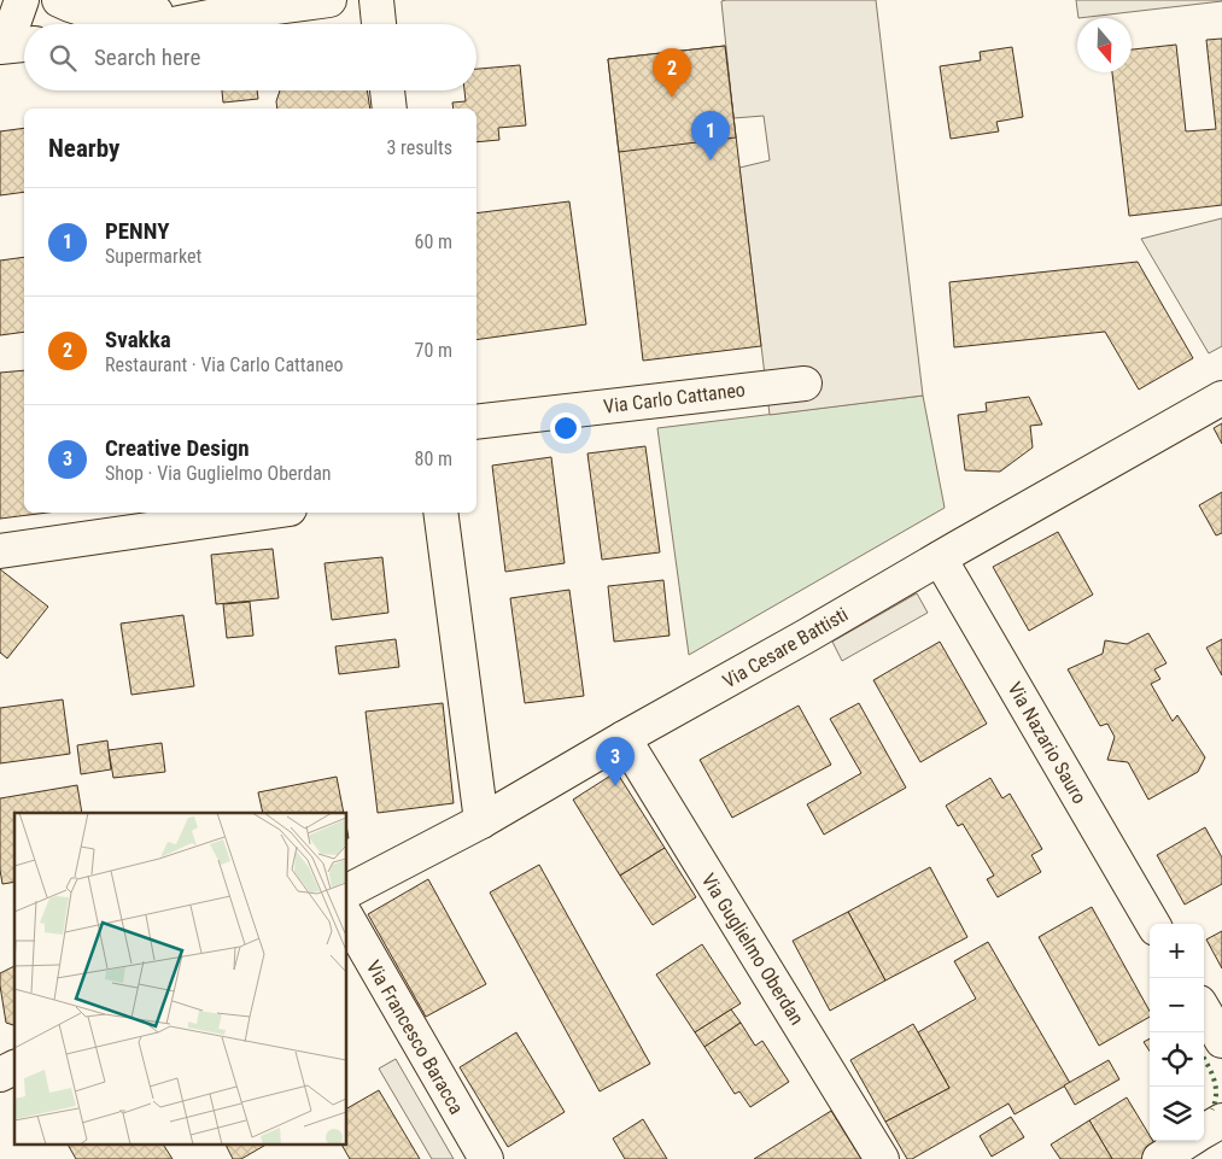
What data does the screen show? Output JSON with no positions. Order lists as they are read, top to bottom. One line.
{"streets":{"street":["Via Carlo Cattaneo","Via Cesare Battisti","Via Nazario Sauro","Via Guglielmo Oberdan","Via Francesco Baracca"]},"crossings":[["Via Cesare Battisti","Via Nazario Sauro"],["Via Cesare Battisti","Via Guglielmo Oberdan"]],"north":"bottom","page":{"search":"Search here","pins":["2","1","3"],"heading":["Nearby","3 results"],"list":[{"mark":"1","name":"PENNY","note":"Supermarket","value":"60 m"},{"mark":"2","name":"Svakka","note":"Restaurant · Via Carlo Cattaneo","value":"70 m"},{"mark":"3","name":"Creative Design","note":"Shop · Via Guglielmo Oberdan","value":"80 m"}],"map_buttons":["+","−"]}}
